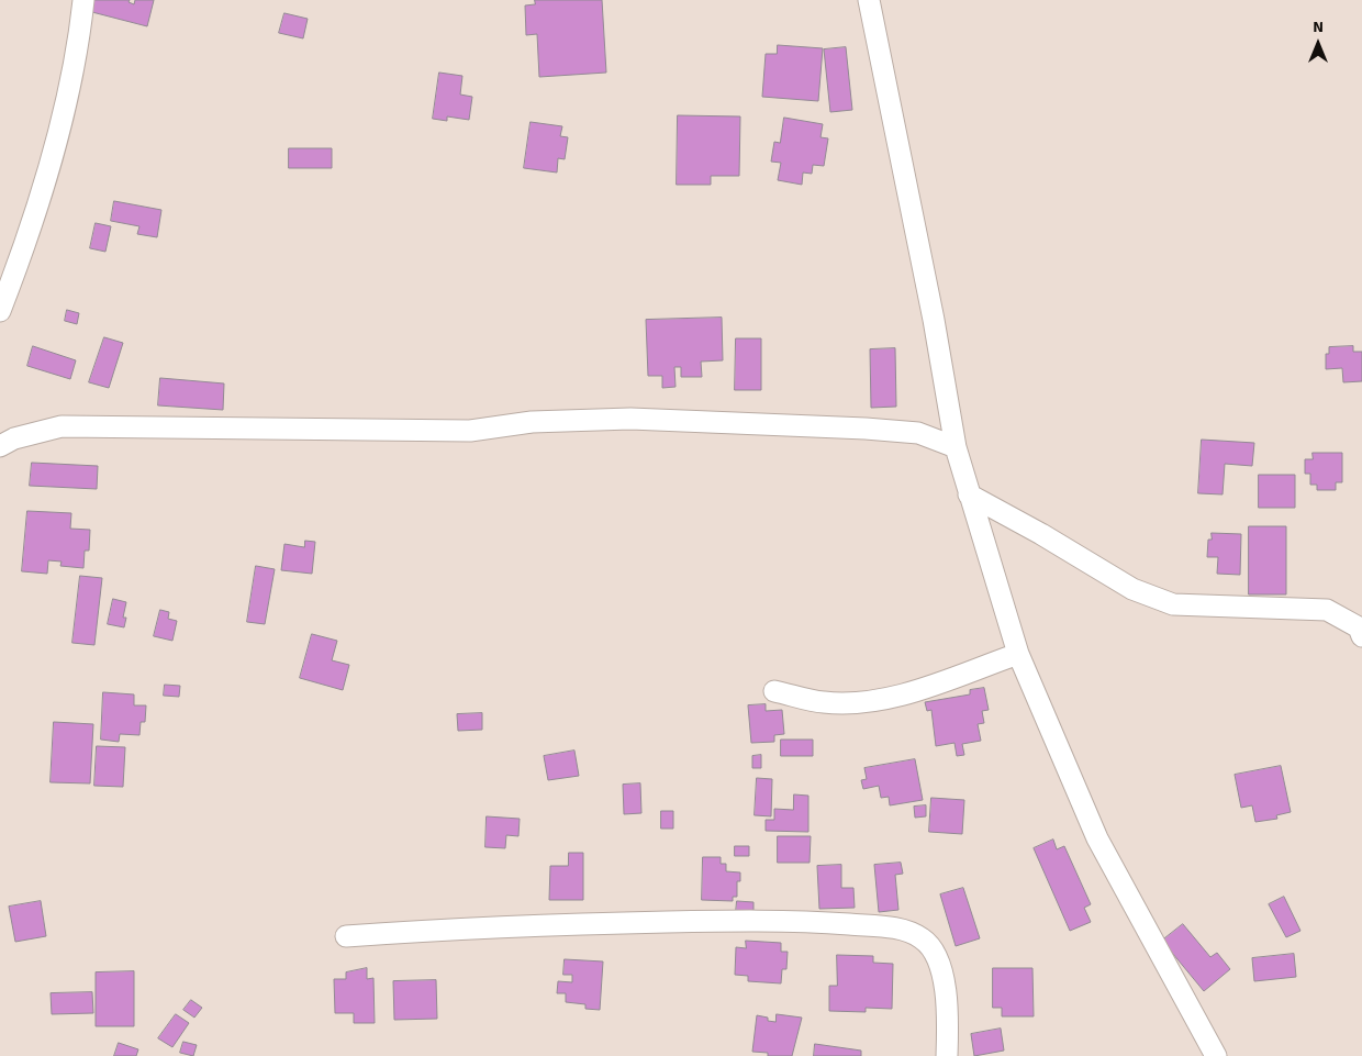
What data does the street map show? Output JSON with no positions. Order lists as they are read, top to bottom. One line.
{"north":"top"}
